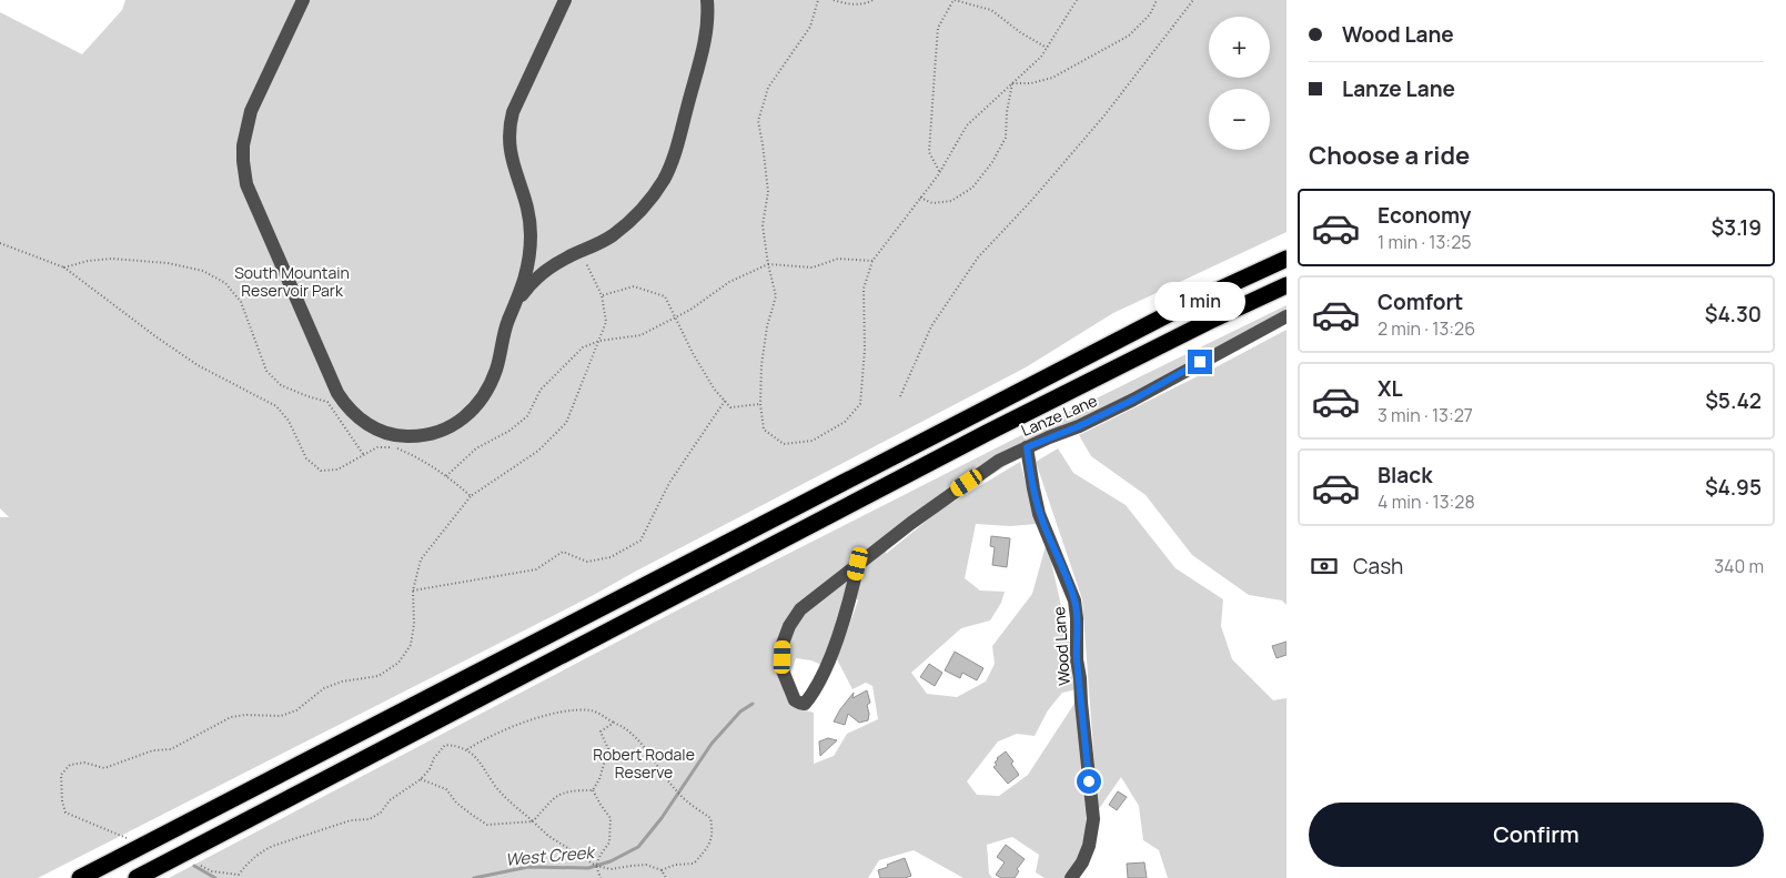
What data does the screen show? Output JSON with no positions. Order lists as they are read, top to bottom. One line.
{"streets":{"street":["Lanze Lane","Wood Lane"]},"crossings":[["Lanze Lane","Wood Lane"]],"water":["West Creek"],"parks":["South Mountain Reservoir Park","Robert Rodale Reserve"],"page":{"banner":["Wood Lane","Lanze Lane"],"map_buttons":["+","−"],"heading":"Choose a ride","list":[{"name":"Economy","note":"1 min · 13:25","value":"$3.19"},{"name":"Comfort","note":"2 min · 13:26","value":"$4.30"},{"name":"XL","note":"3 min · 13:27","value":"$5.42"},{"name":"Black","note":"4 min · 13:28","value":"$4.95"}],"bubble":"1 min","pay":["Cash","340 m"],"buttons":"Confirm"}}
